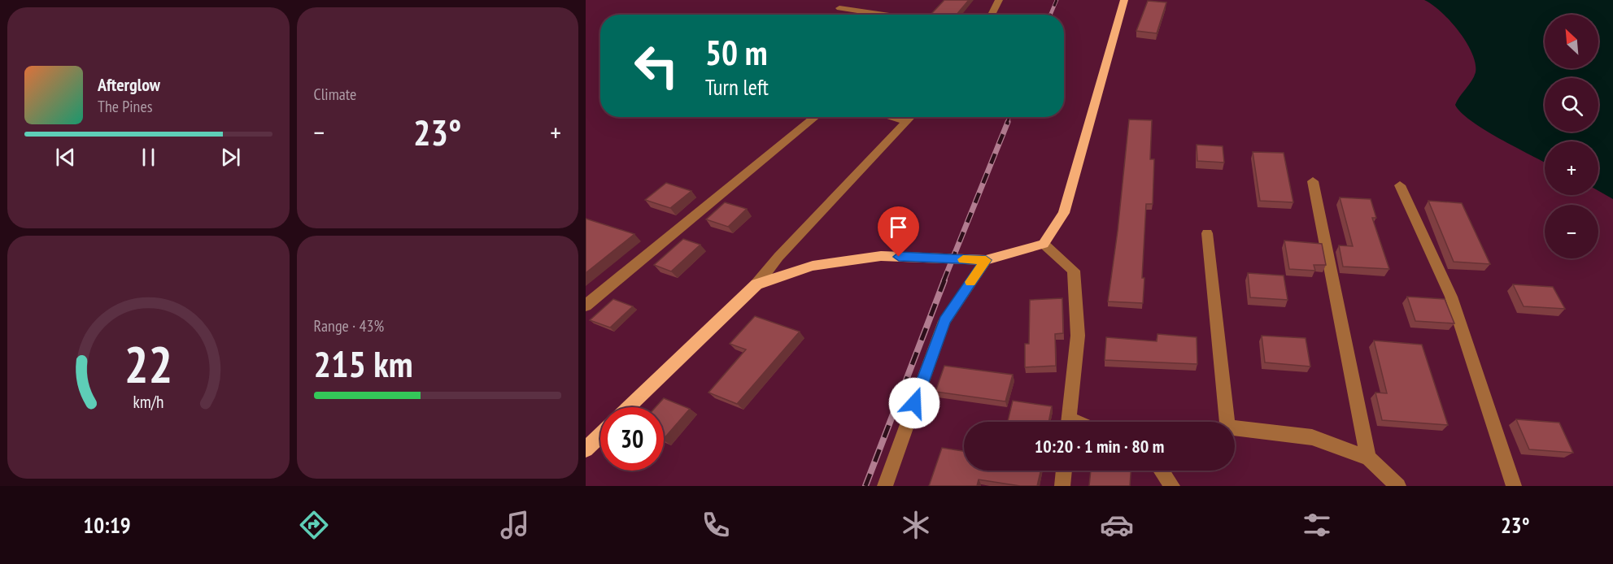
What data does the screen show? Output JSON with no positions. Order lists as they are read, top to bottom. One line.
{"north":"top left","page":{"tile":["Climate",["Range · 43%","215 km"]],"map_buttons":["+","−"],"turn":["50 m","Turn left"],"song":["Afterglow","The Pines"],"heat":["−","23°","+"],"limit":"30","trip":"10:20 · 1 min · 80 m","tabs":["10:19","23°"],"gauge":["22","km/h"]}}
